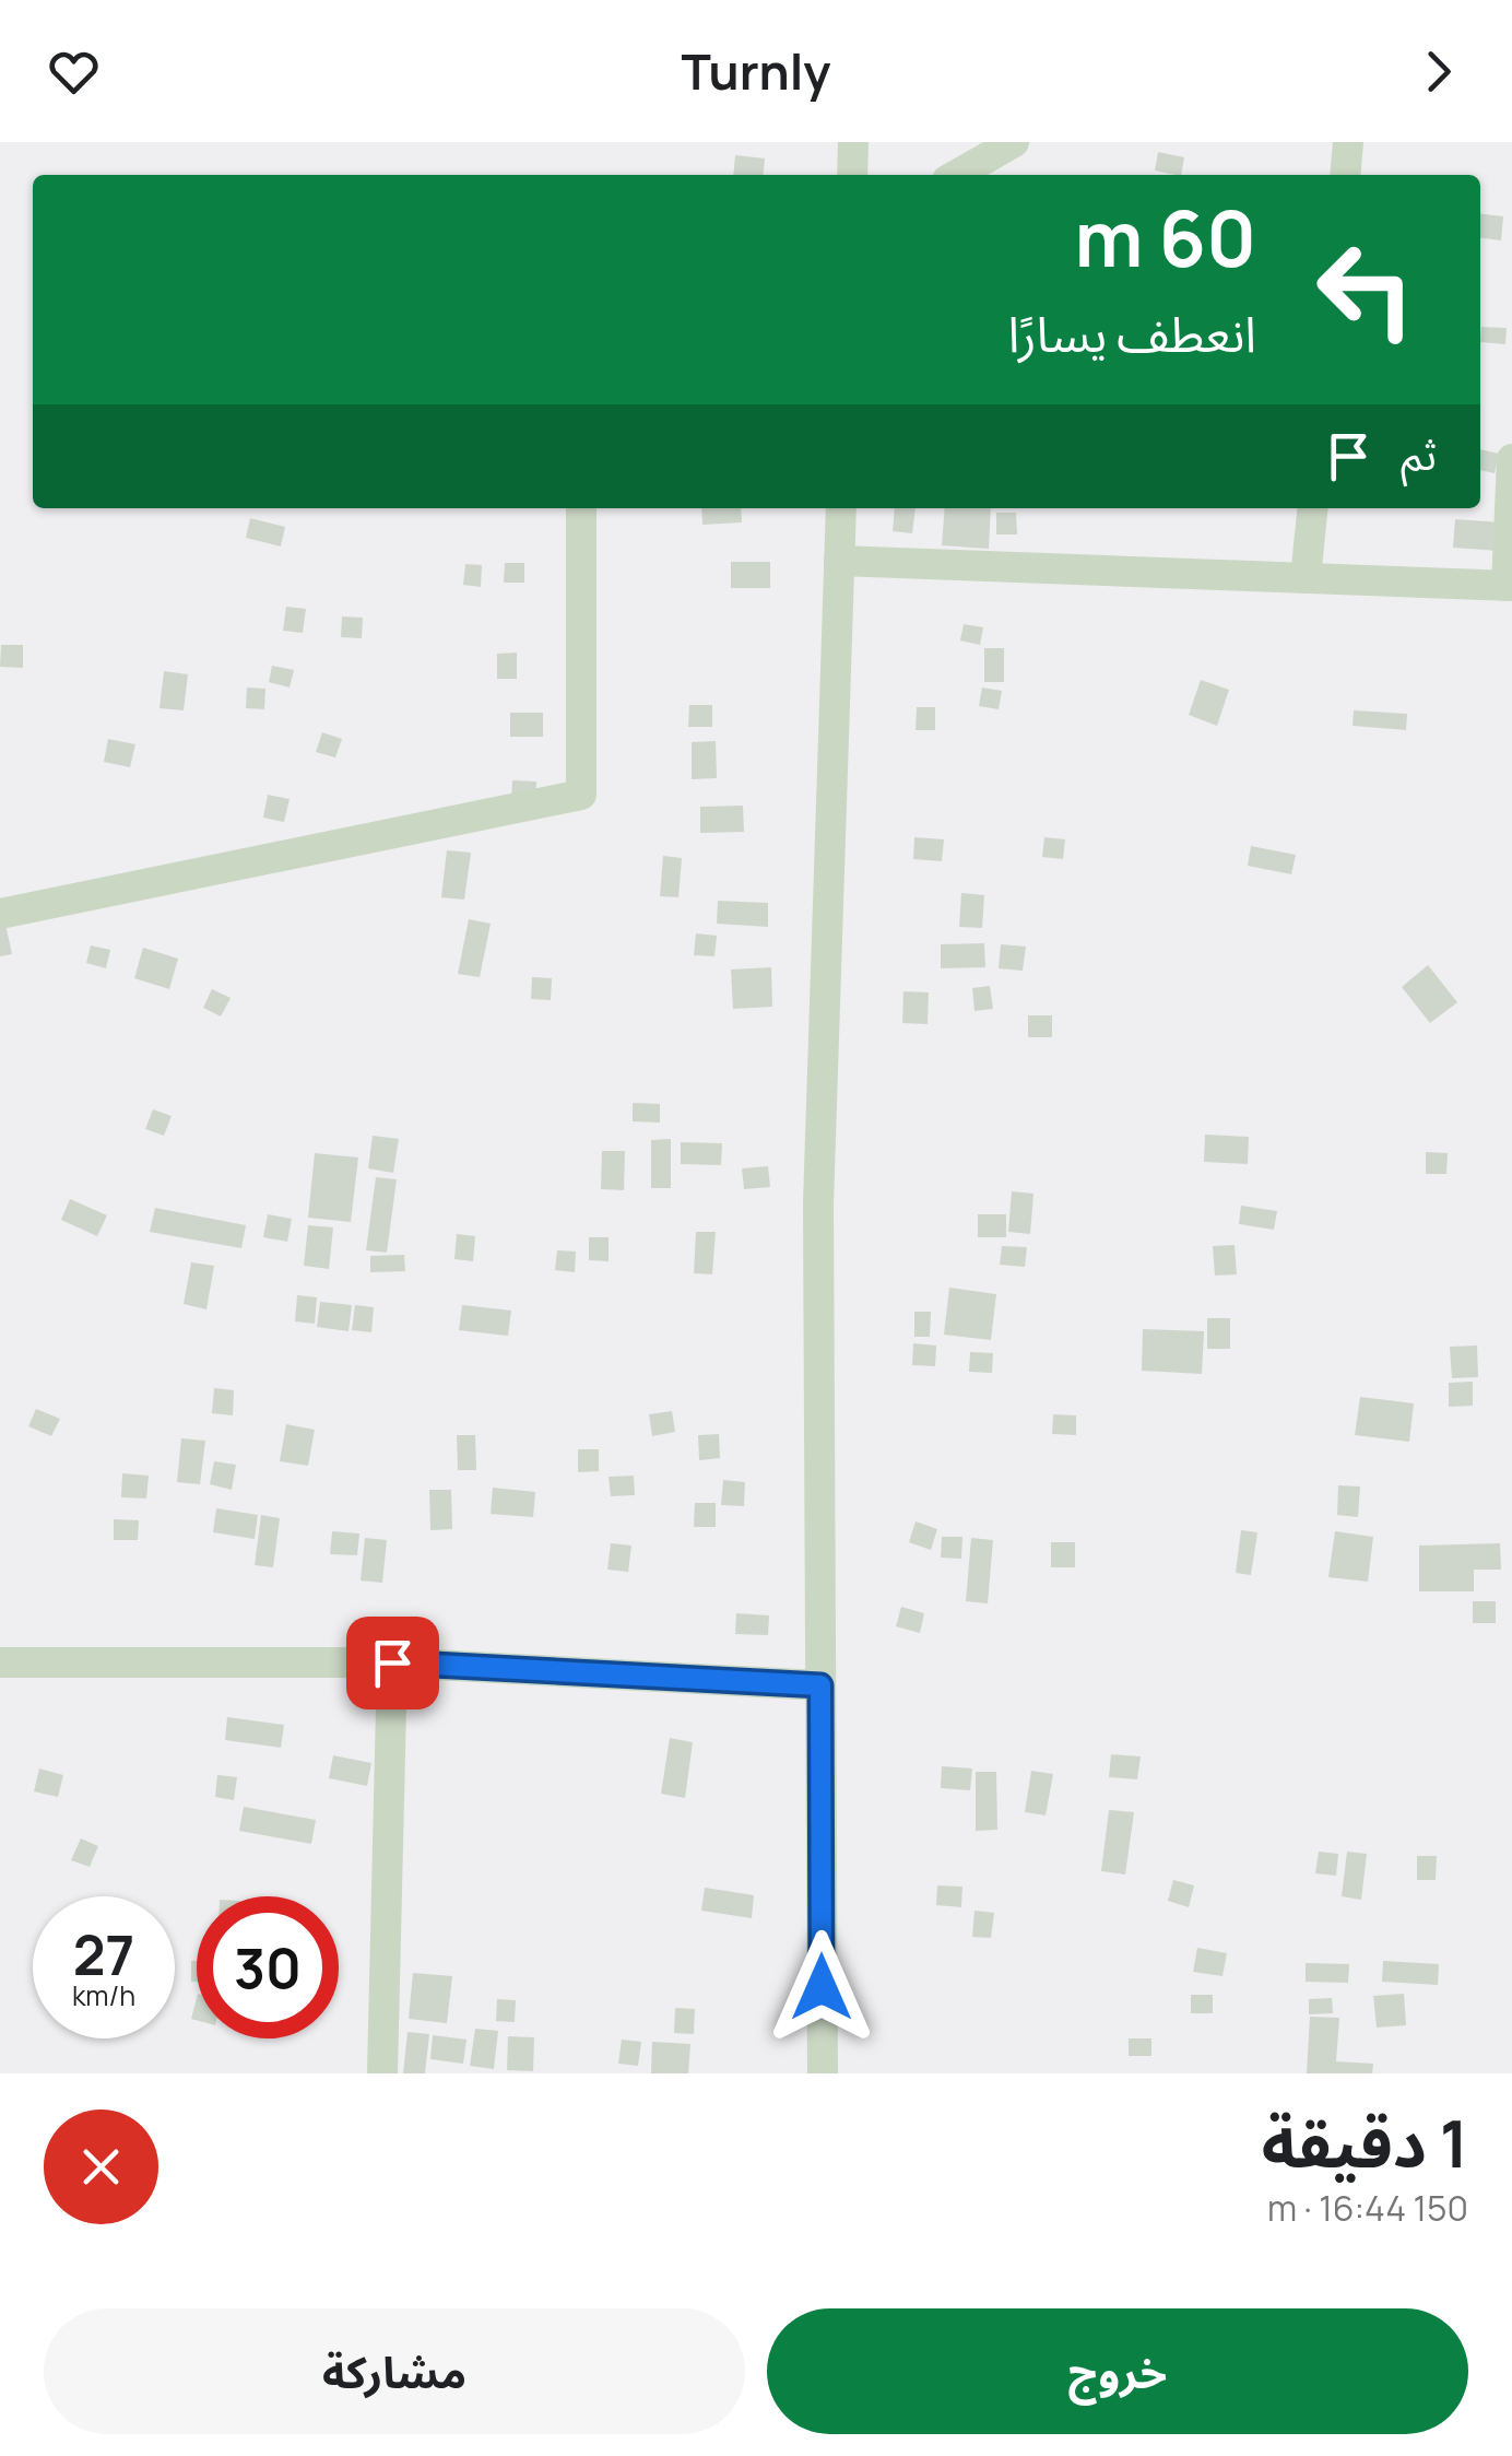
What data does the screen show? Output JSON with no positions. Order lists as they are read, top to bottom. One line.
{"page":{"header":"Turnly","turn":["60 m","انعطف يسارًا"],"then":"ثم","speed":"27 km/h","limit":"30","heading":["1 دقيقة","150 m · 16:44"],"buttons":["خروج","مشاركة"]}}
